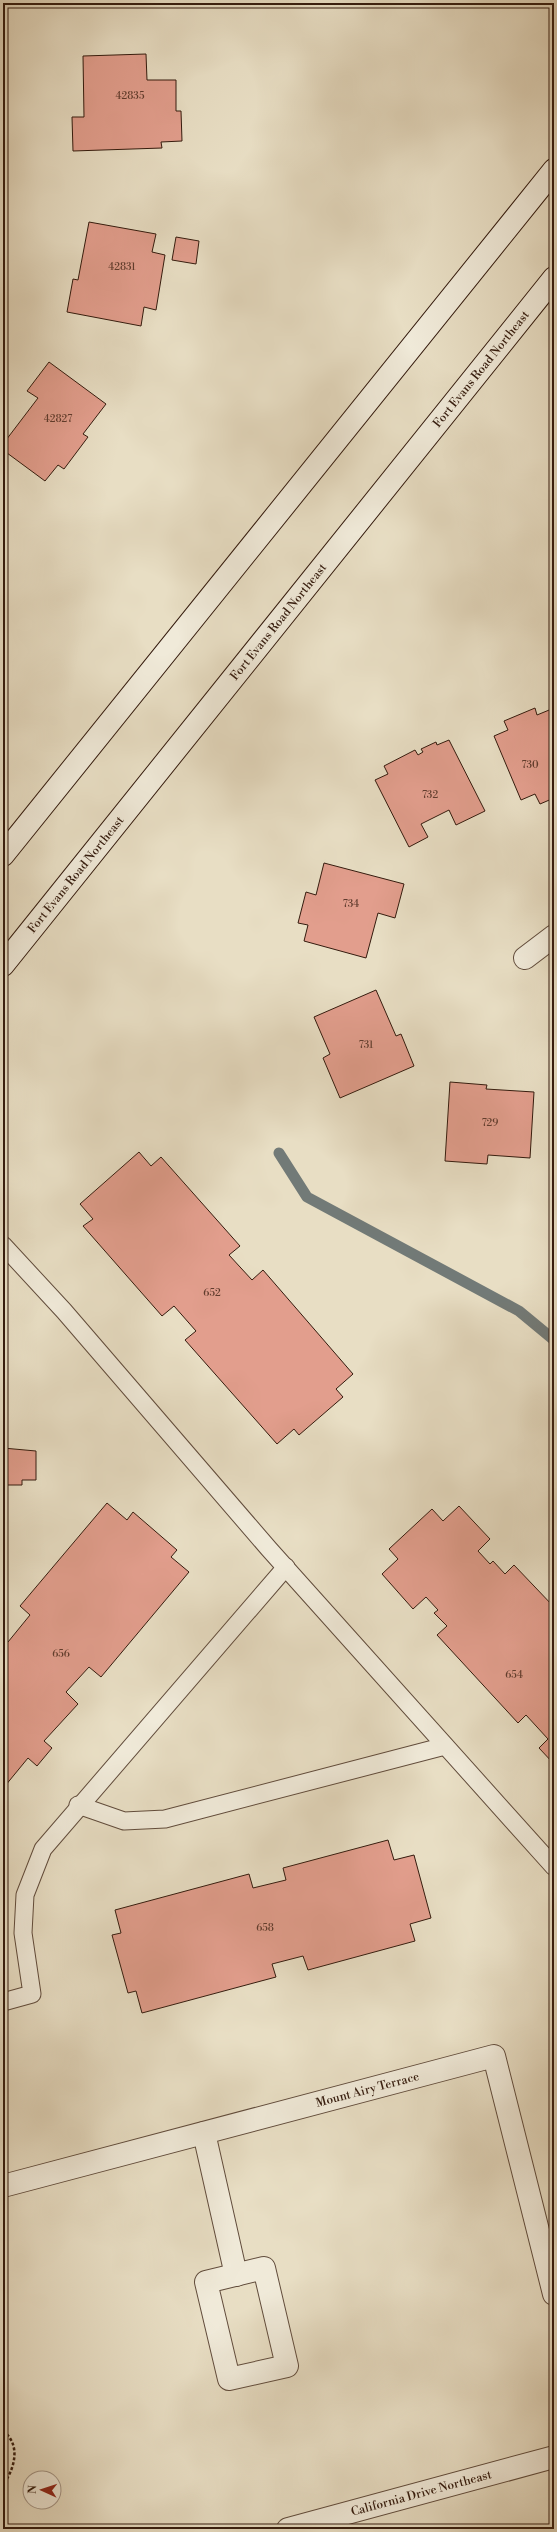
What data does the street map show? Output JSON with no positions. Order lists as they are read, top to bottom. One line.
{"streets":{"main road":["Fort Evans Road Northeast","Mount Airy Terrace","California Drive Northeast"]},"house_numbers":["42835","42831","42827","730","732","734","731","729","652","656","654","658"],"north":"left"}
